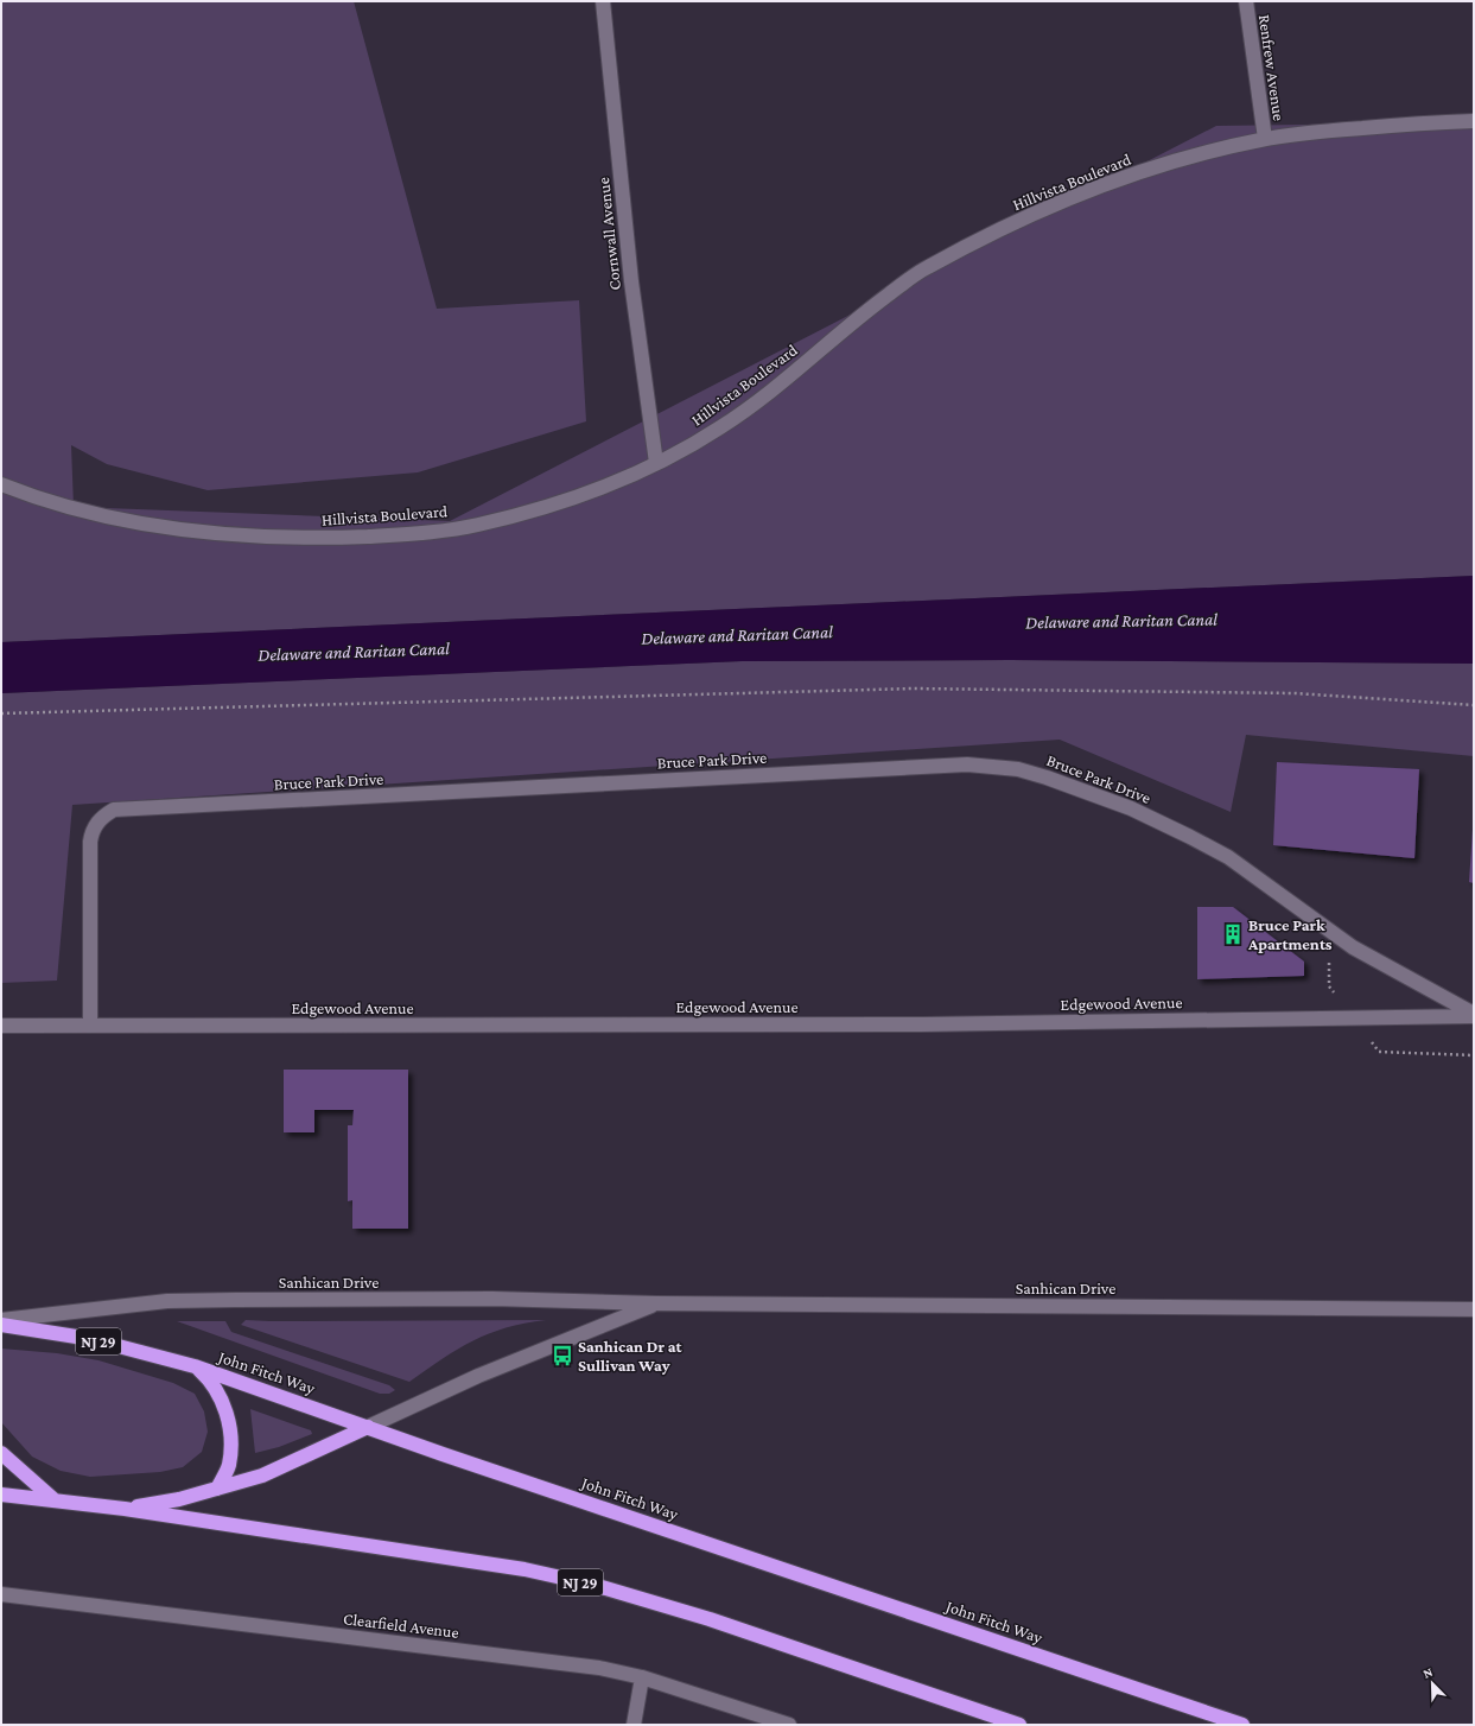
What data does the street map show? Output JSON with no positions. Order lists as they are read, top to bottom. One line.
{"streets":{"highway":["NJ 29","John Fitch Way"],"street":["Renfrew Avenue","Hillvista Boulevard","Cornwall Avenue","Bruce Park Drive","Edgewood Avenue","Sanhican Drive","Clearfield Avenue"]},"crossings":[["Renfrew Avenue","Hillvista Boulevard"],["Hillvista Boulevard","Cornwall Avenue"],["Bruce Park Drive","Edgewood Avenue"],["Sanhican Drive","John Fitch Way"]],"water":["Delaware and Raritan Canal"],"places":{"building":["Bruce Park Apartments"],"bus stop":["Sanhican Dr at Sullivan Way"]},"north":"top left"}
